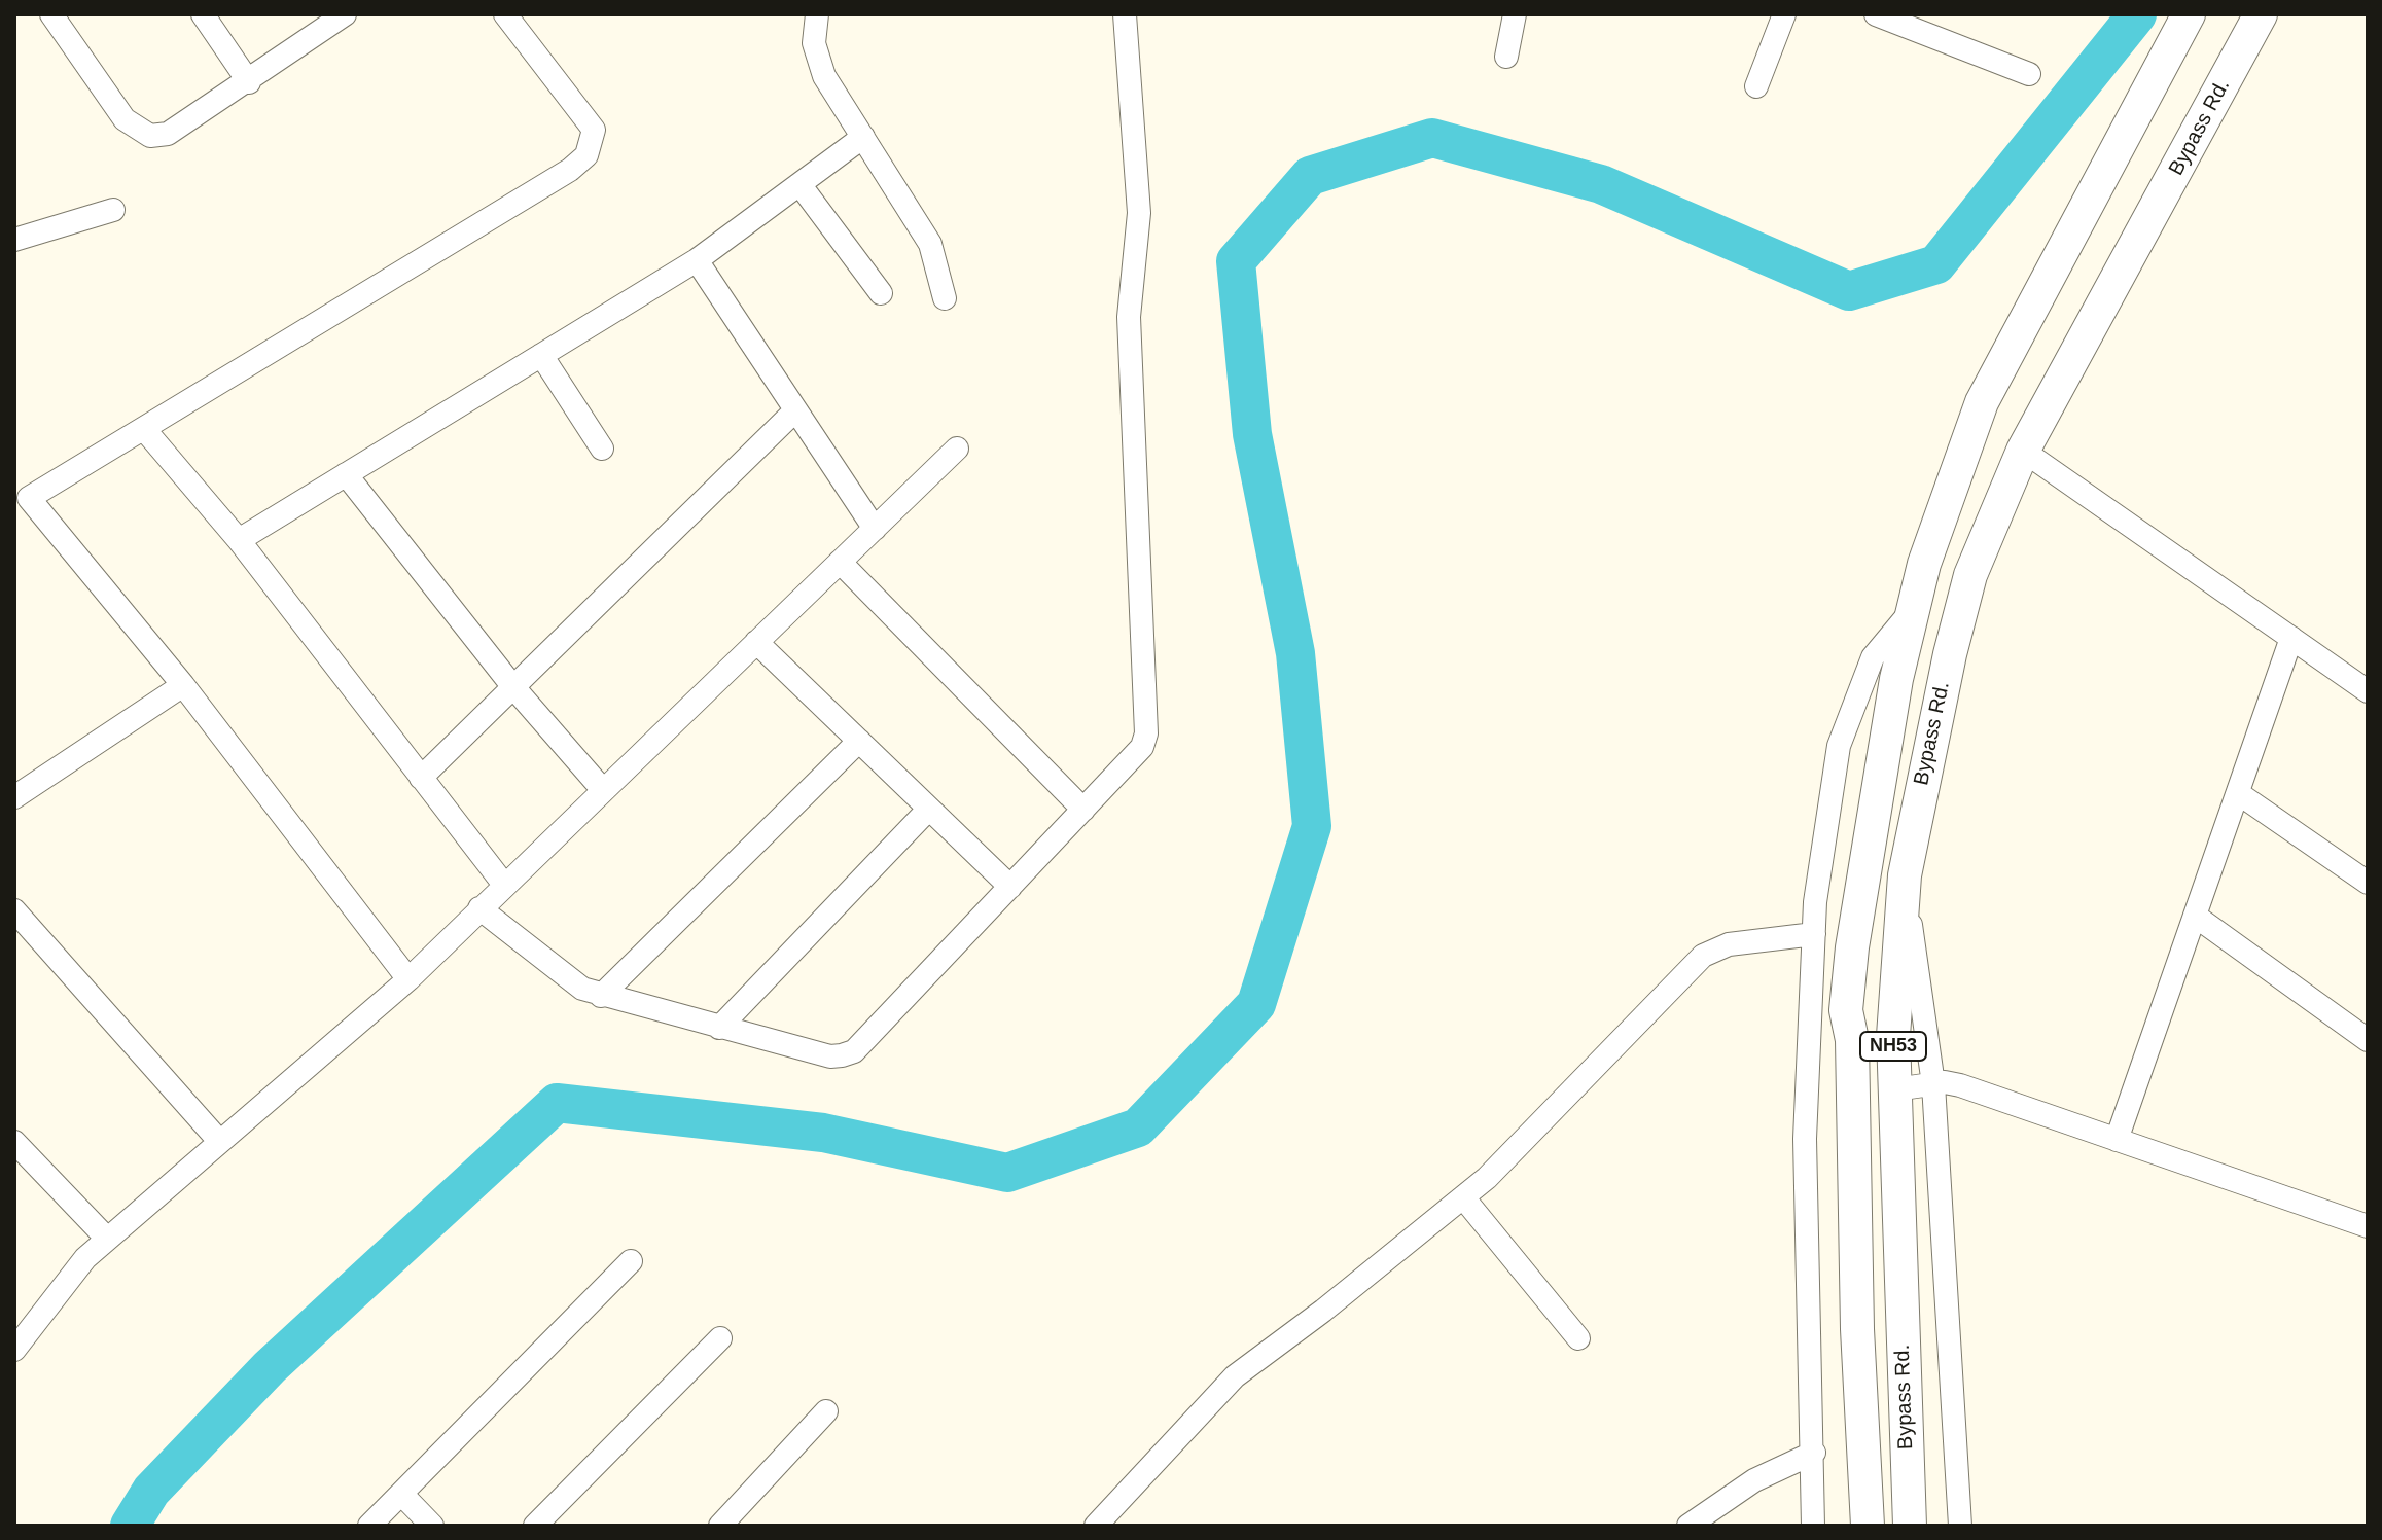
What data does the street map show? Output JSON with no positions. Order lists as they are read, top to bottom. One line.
{"streets":{"highway":["Bypass Rd.","NH53"]}}
